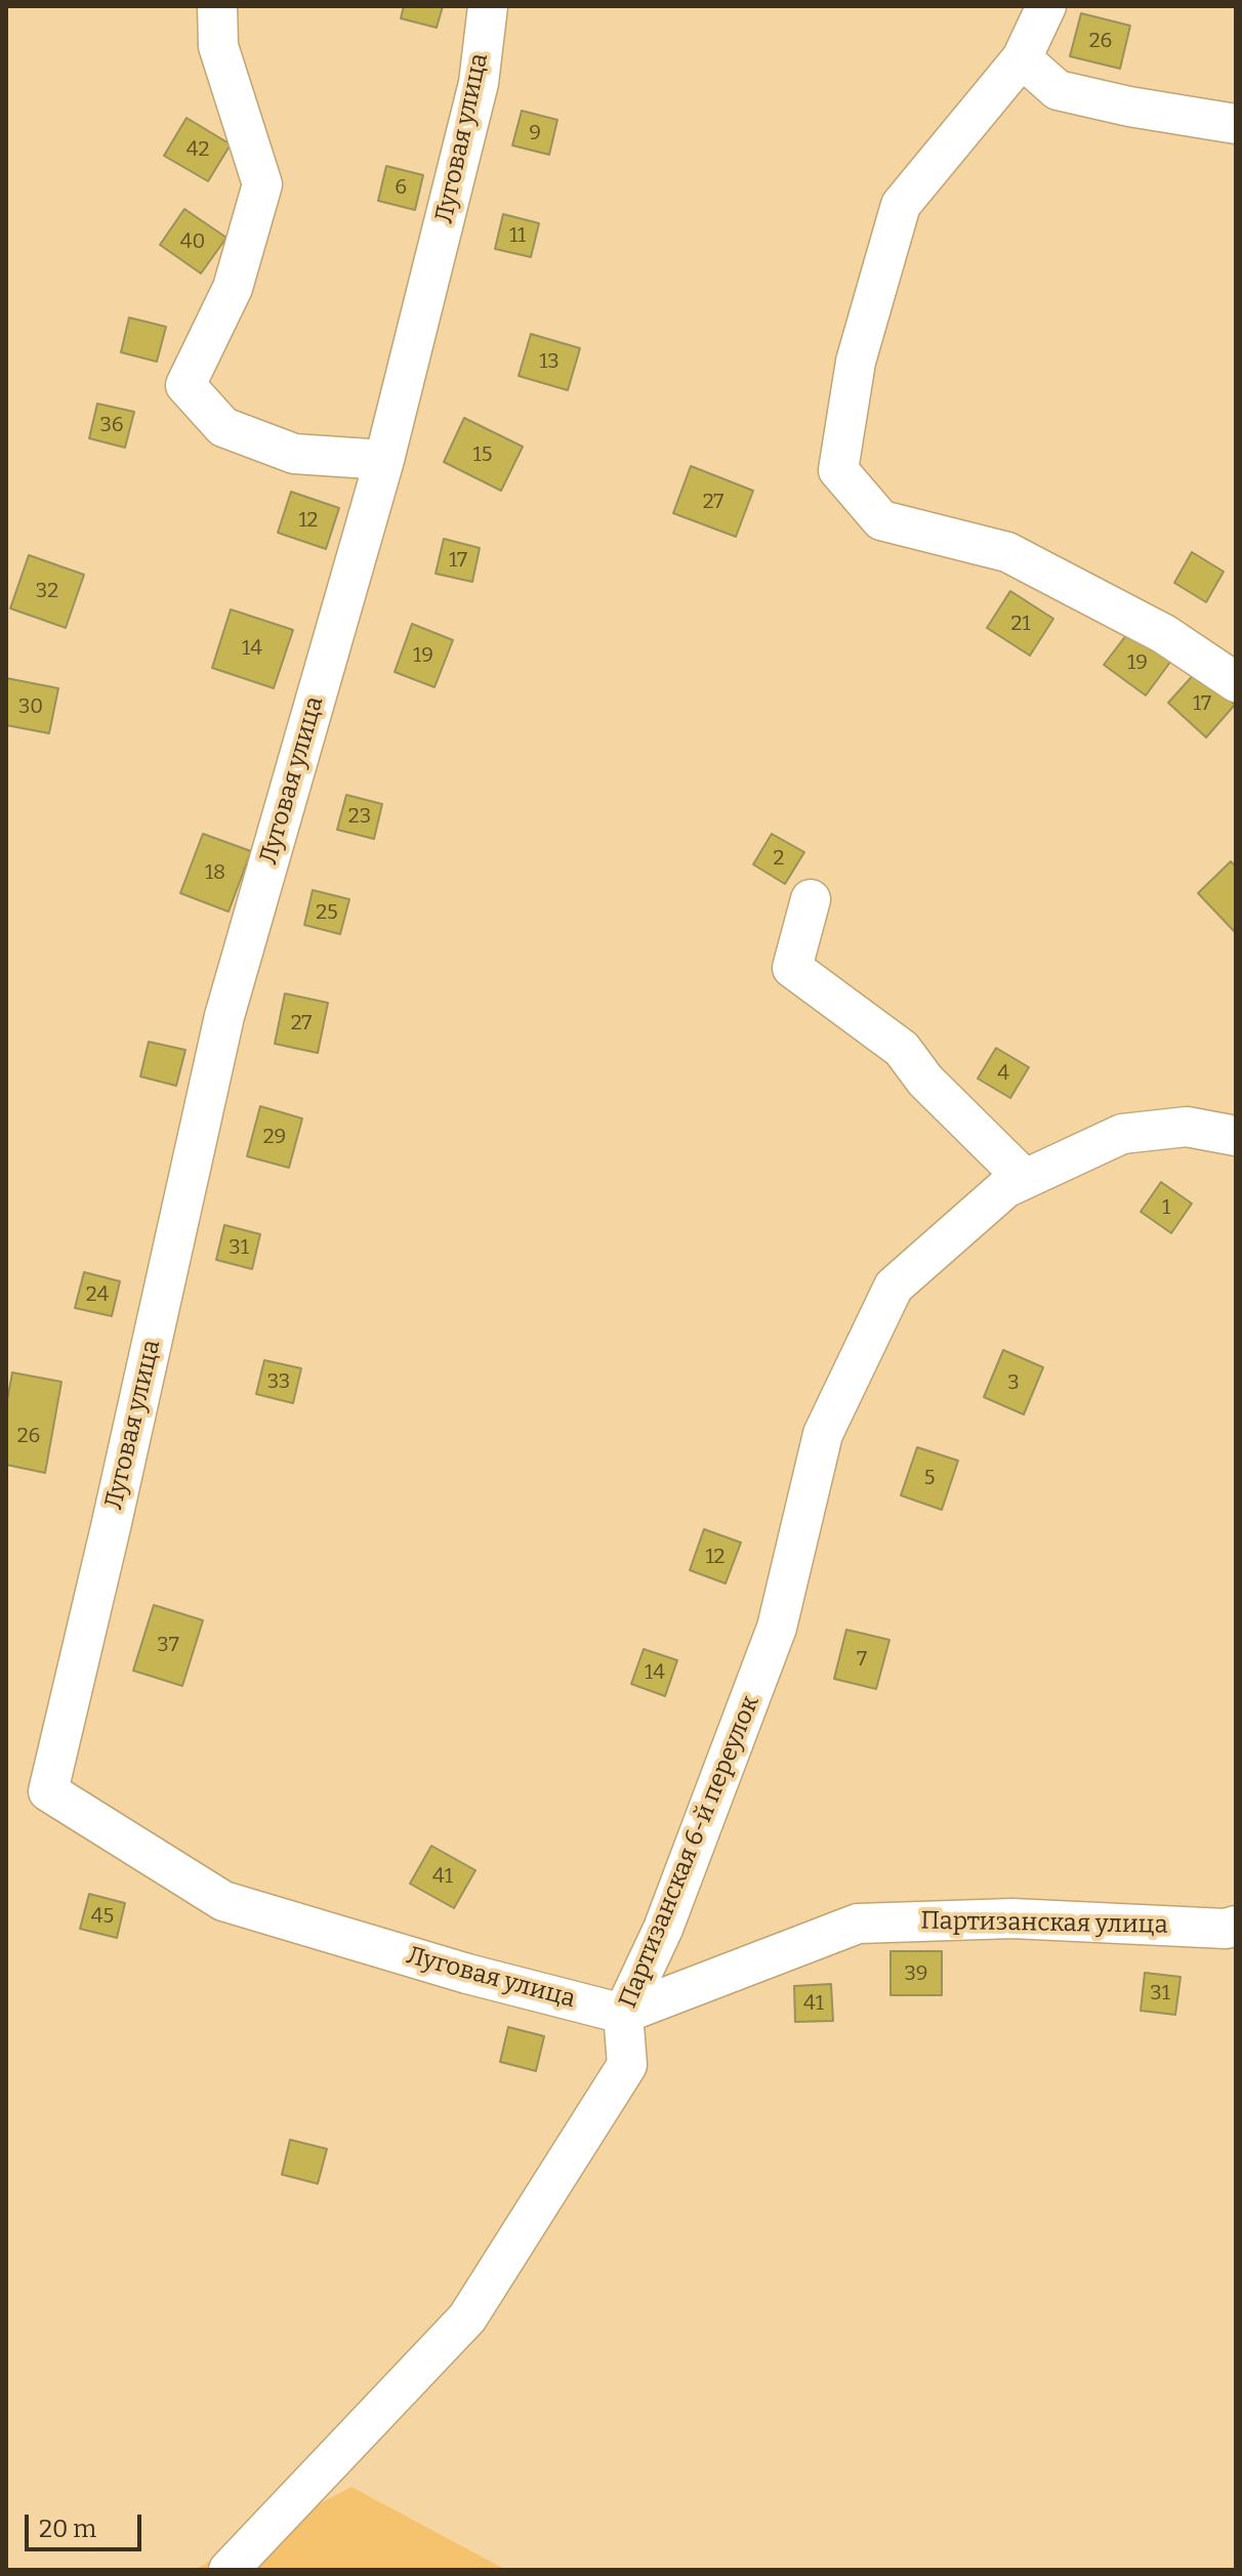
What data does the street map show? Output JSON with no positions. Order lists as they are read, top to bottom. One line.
{"streets":{"street":["Луговая улица","Партизанская 6-й переулок","Партизанская улица"]},"crossings":[["Луговая улица","Партизанская 6-й переулок"],["Луговая улица","Партизанская улица"],["Партизанская 6-й переулок","Партизанская улица"]],"house_numbers":["26","9","42","6","11","40","13","36","15","27","12","17","32","21","14","19","19","17","30","23","2","18","25","27","4","29","1","31","24","33","3","26","5","12","37","7","14","41","45","39","31","41"],"scale_bar":"20 m"}
